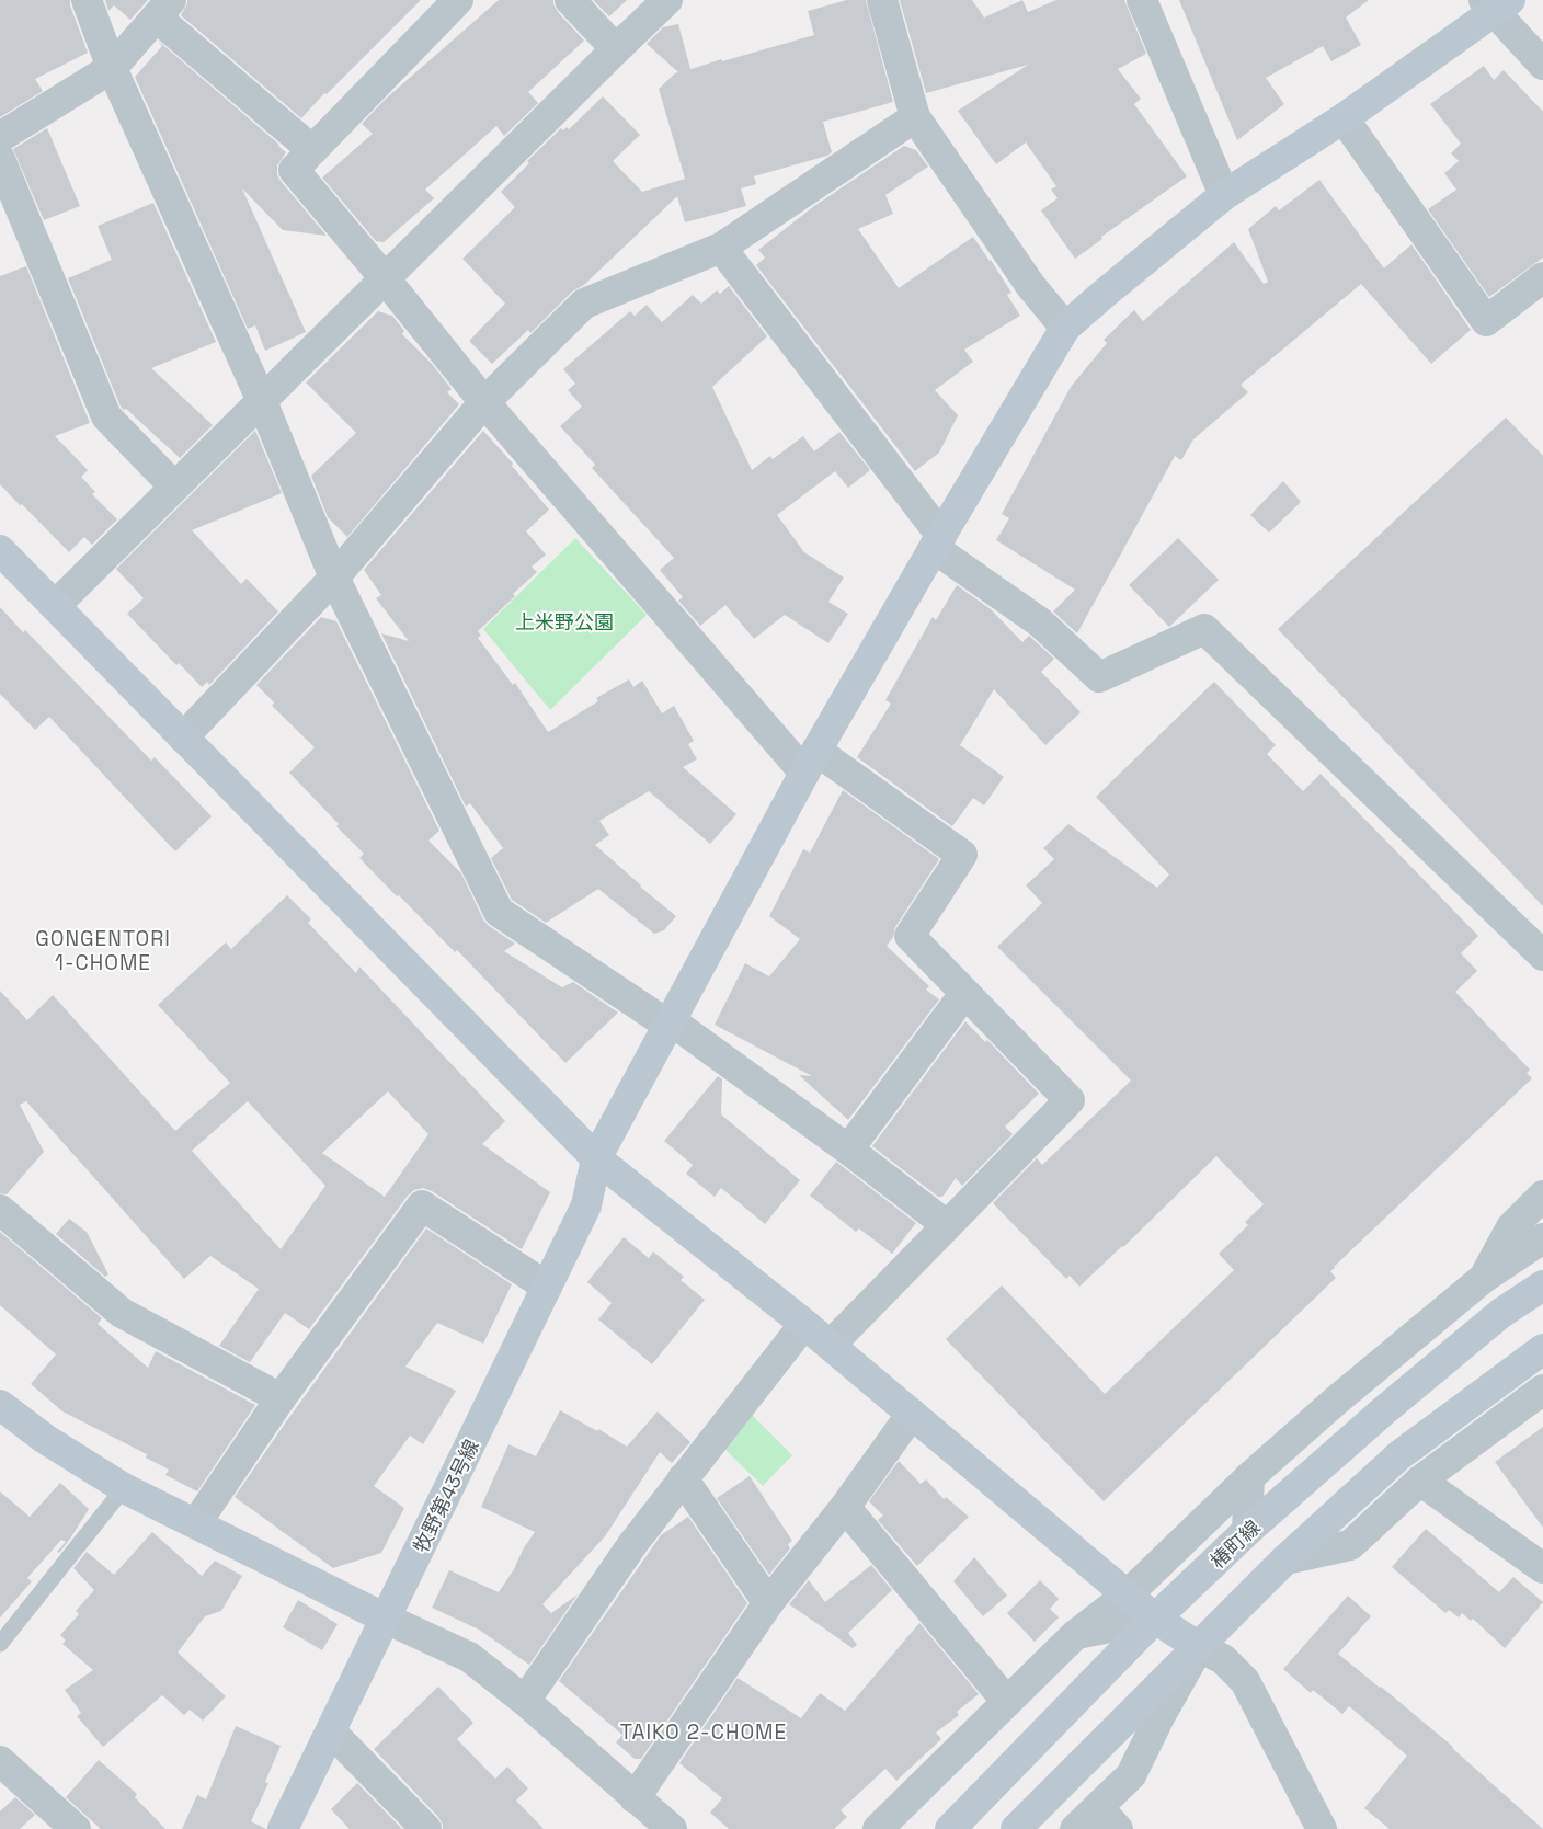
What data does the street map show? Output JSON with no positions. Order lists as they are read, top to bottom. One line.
{"streets":{"street":["牧野第43号線","椿町線"]},"districts":["GONGENTORI 1-CHOME","TAIKO 2-CHOME"],"parks":["上米野公園"]}
